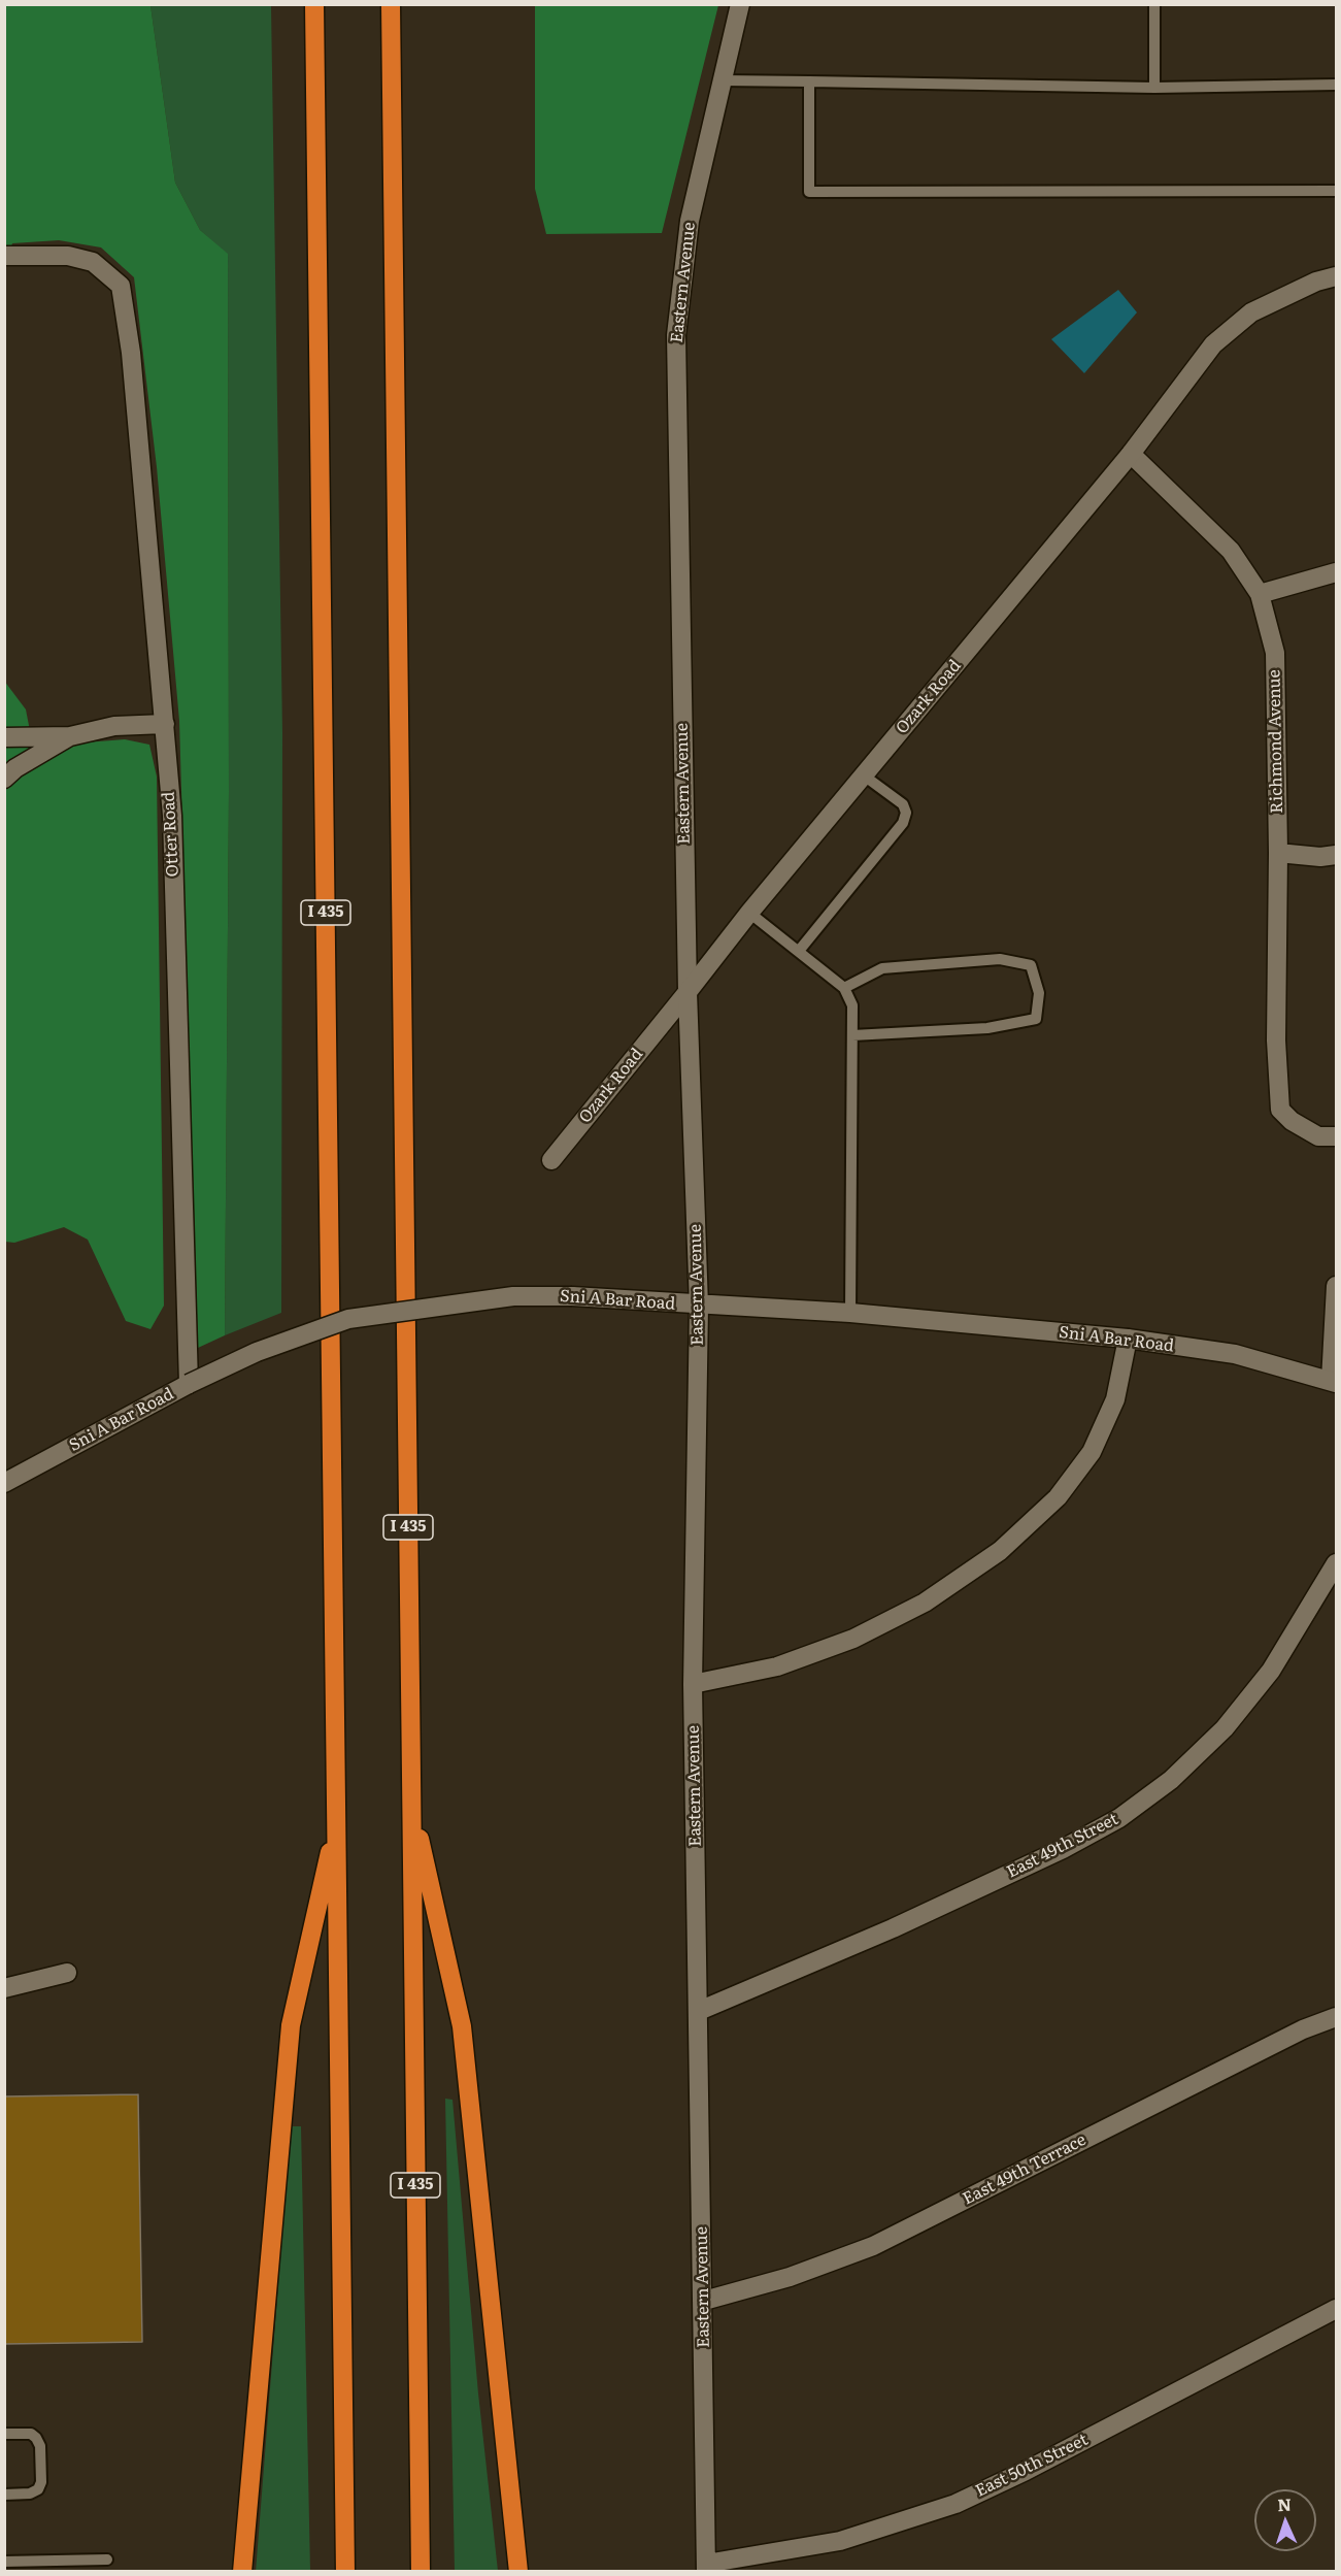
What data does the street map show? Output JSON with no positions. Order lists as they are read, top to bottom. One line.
{"streets":{"highway":["I 435"],"street":["Eastern Avenue","Ozark Road","Richmond Avenue","Otter Road","Sni A Bar Road","East 49th Street","East 49th Terrace","East 50th Street"]},"crossings":[["Eastern Avenue","Ozark Road"],["Eastern Avenue","Sni A Bar Road"],["Eastern Avenue","East 49th Street"],["Eastern Avenue","East 49th Terrace"],["Eastern Avenue","East 50th Street"],["Ozark Road","Richmond Avenue"],["Otter Road","Sni A Bar Road"]],"north":"top"}
